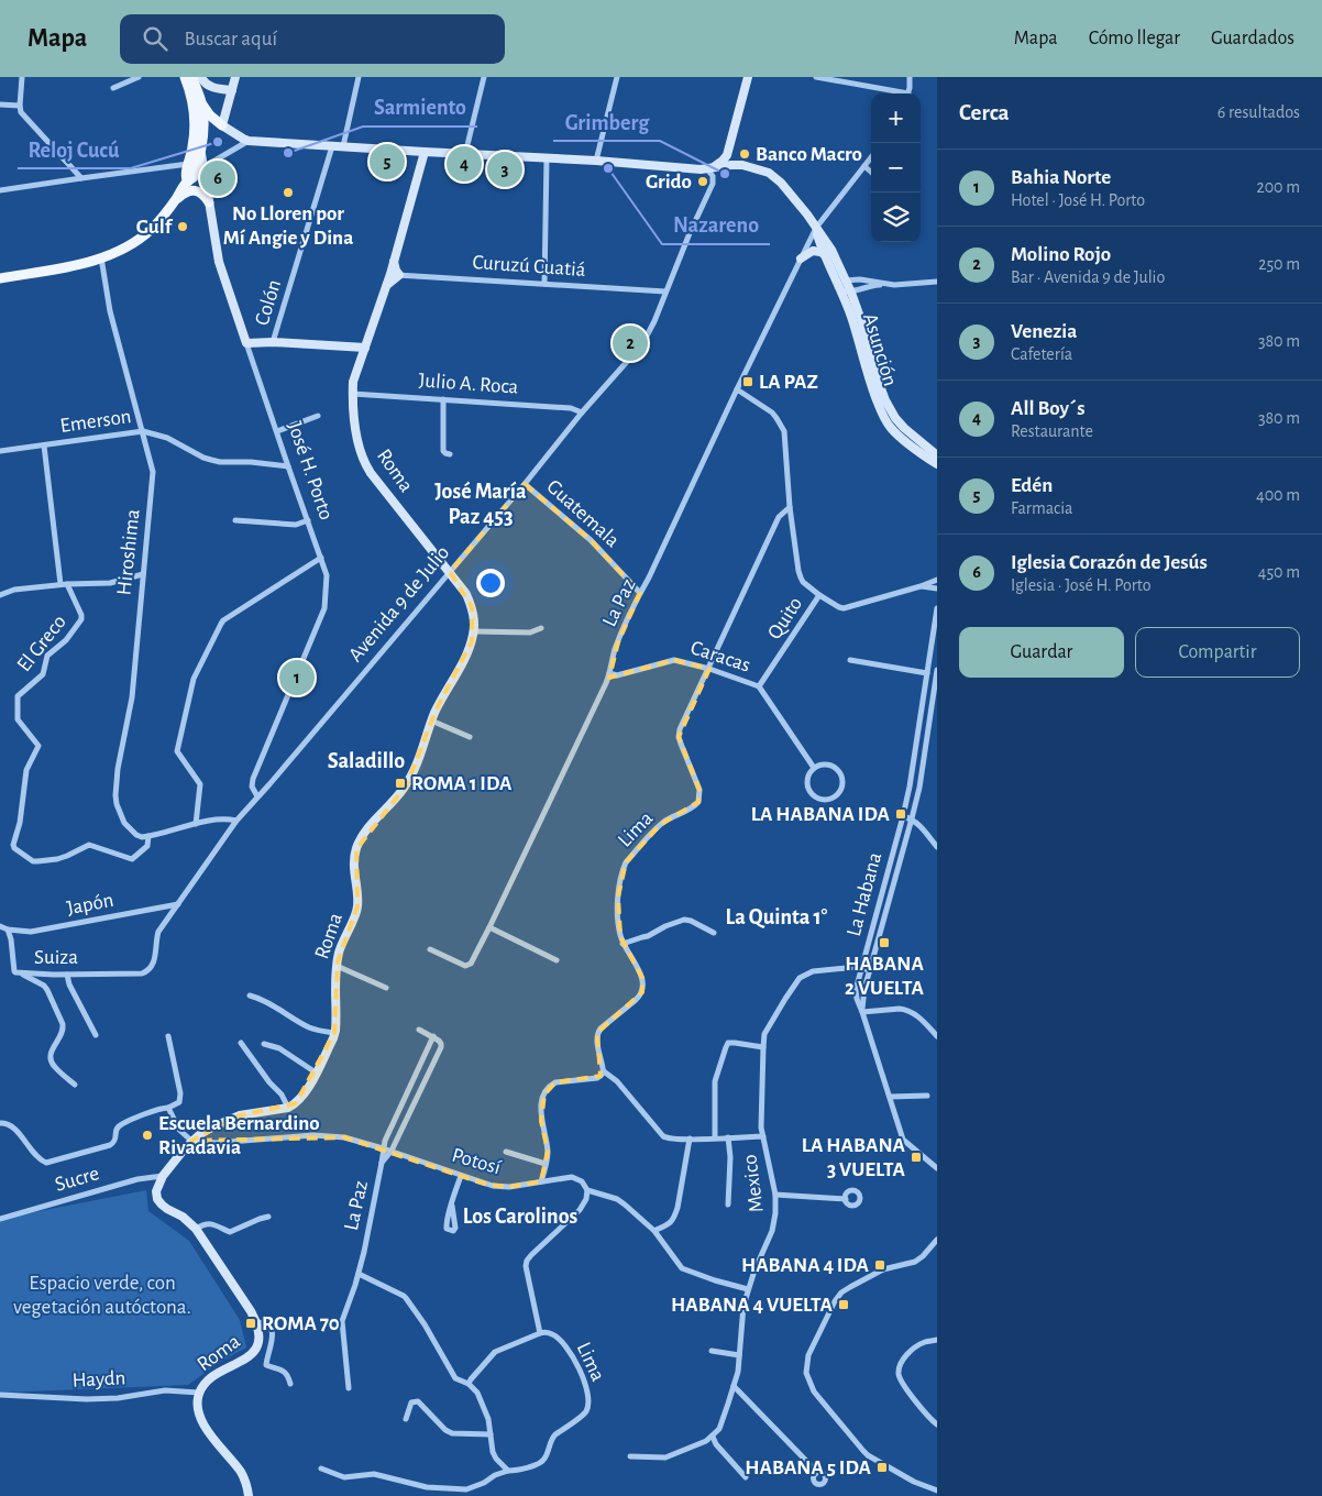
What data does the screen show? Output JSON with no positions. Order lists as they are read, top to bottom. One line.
{"streets":{"main road":["Asunción","José H. Porto","Roma"],"street":["Curuzú Cuatiá","Colón","Julio A. Roca","Emerson","Guatemala","Hiroshima","La Paz","Avenida 9 de Julio","Quito","El Greco","Caracas","Lima","La Habana","Japón","Suiza","Potosí","Sucre","Mexico","Haydn"]},"crossings":[["Curuzú Cuatiá","Roma"],["Curuzú Cuatiá","Avenida 9 de Julio"],["Colón","Asunción"],["Asunción","Roma"],["Asunción","La Paz"],["Asunción","Avenida 9 de Julio"],["Julio A. Roca","Roma"],["Julio A. Roca","Avenida 9 de Julio"],["Emerson","José H. Porto"],["Emerson","Hiroshima"],["Emerson","El Greco"],["José H. Porto","Avenida 9 de Julio"],["Roma","Avenida 9 de Julio"],["Roma","Sucre"],["Roma","Haydn"],["Guatemala","La Paz"],["Guatemala","Avenida 9 de Julio"],["Hiroshima","El Greco"],["La Paz","Caracas"],["La Paz","Potosí"],["Avenida 9 de Julio","Japón"],["Avenida 9 de Julio","Suiza"],["Quito","Caracas"],["Caracas","Lima"],["La Habana","Mexico"],["Japón","Suiza"],["Potosí","Mexico"]],"districts":["José María Paz 453","Saladillo","La Quinta 1°","Los Carolinos"],"parks":["Espacio verde, con vegetación autóctona."],"places":{"other":["Reloj Cucú","Sarmiento","Banco Macro","Nazareno","Grimberg","Grido","No Lloren por Mí Angie y Dina","Gulf","Escuela Bernardino Rivadavia"],"transit":["LA PAZ","ROMA 1 IDA","LA HABANA IDA","HABANA 2 VUELTA","LA HABANA 3 VUELTA","HABANA 4 IDA","HABANA 4 VUELTA","ROMA 70","HABANA 5 IDA"]},"page":{"header":"Mapa","search":"Buscar aquí","nav":["Mapa","Cómo llegar","Guardados"],"heading":["Cerca","6 resultados"],"map_buttons":["+","−"],"pins":["5","4","3","6","2","1"],"list":[{"mark":"1","name":"Bahia Norte","note":"Hotel · José H. Porto","value":"200 m"},{"mark":"2","name":"Molino Rojo","note":"Bar · Avenida 9 de Julio","value":"250 m"},{"mark":"3","name":"Venezia","note":"Cafetería","value":"380 m"},{"mark":"4","name":"All Boy´s","note":"Restaurante","value":"380 m"},{"mark":"5","name":"Edén","note":"Farmacia","value":"400 m"},{"mark":"6","name":"Iglesia Corazón de Jesús","note":"Iglesia · José H. Porto","value":"450 m"}],"buttons":["Guardar","Compartir"]}}
